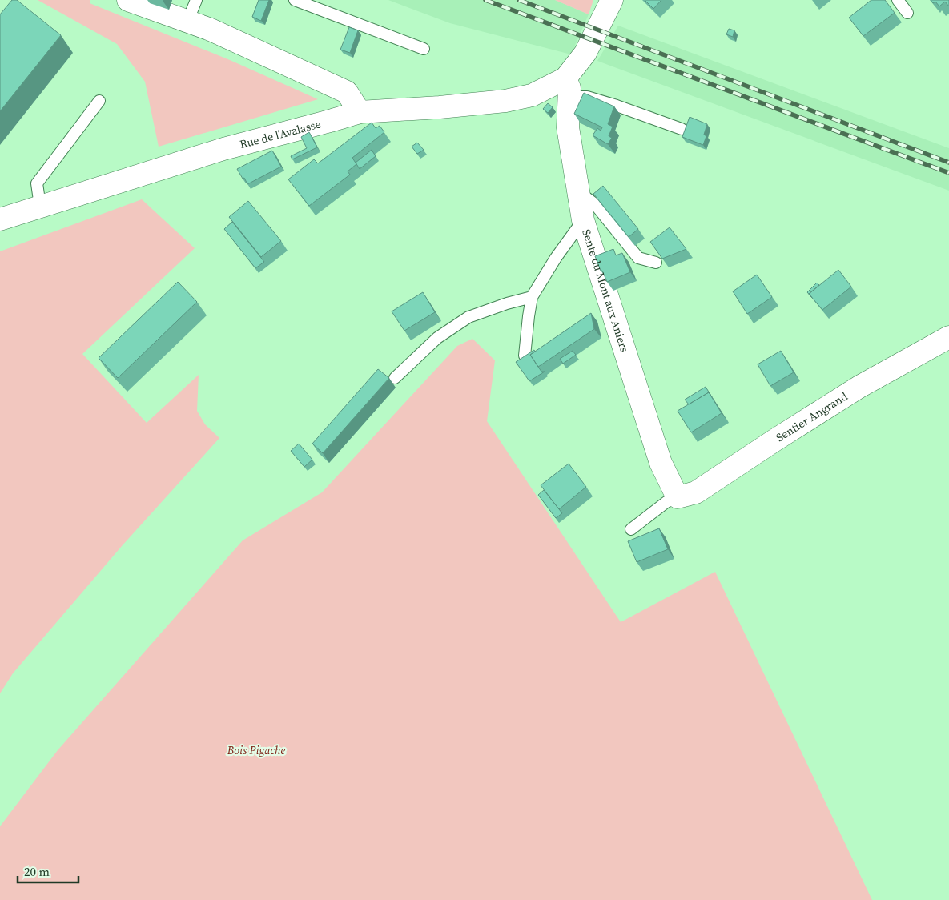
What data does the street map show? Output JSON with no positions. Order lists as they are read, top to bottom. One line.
{"streets":{"street":["Rue de l'Avalasse","Sente du Mont aux Aniers","Sentier Angrand"]},"crossings":[["Rue de l'Avalasse","Sente du Mont aux Aniers"],["Sente du Mont aux Aniers","Sentier Angrand"]],"parks":["Bois Pigache"],"scale_bar":"20 m"}
